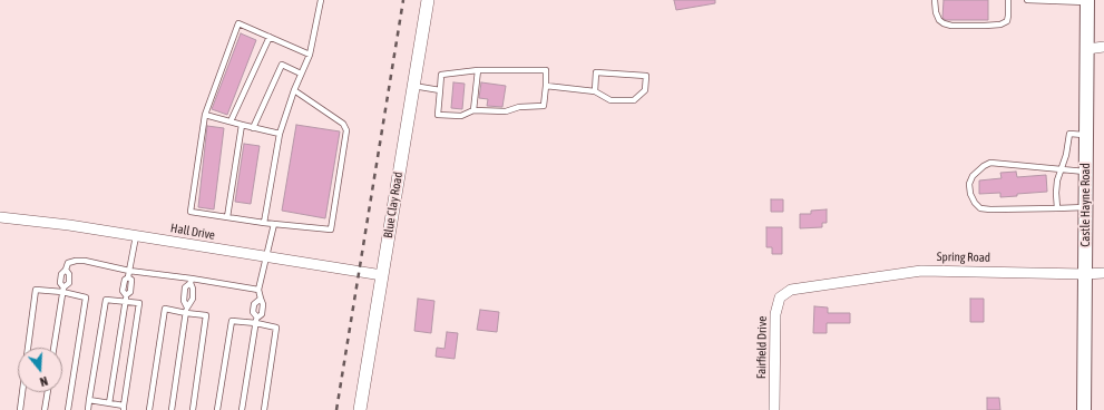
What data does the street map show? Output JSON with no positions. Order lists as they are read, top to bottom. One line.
{"streets":{"main road":["Castle Hayne Road"],"street":["Blue Clay Road","Hall Drive","Spring Road","Fairfield Drive"]},"crossings":[["Blue Clay Road","Hall Drive"],["Castle Hayne Road","Spring Road"],["Spring Road","Fairfield Drive"]],"north":"bottom"}
